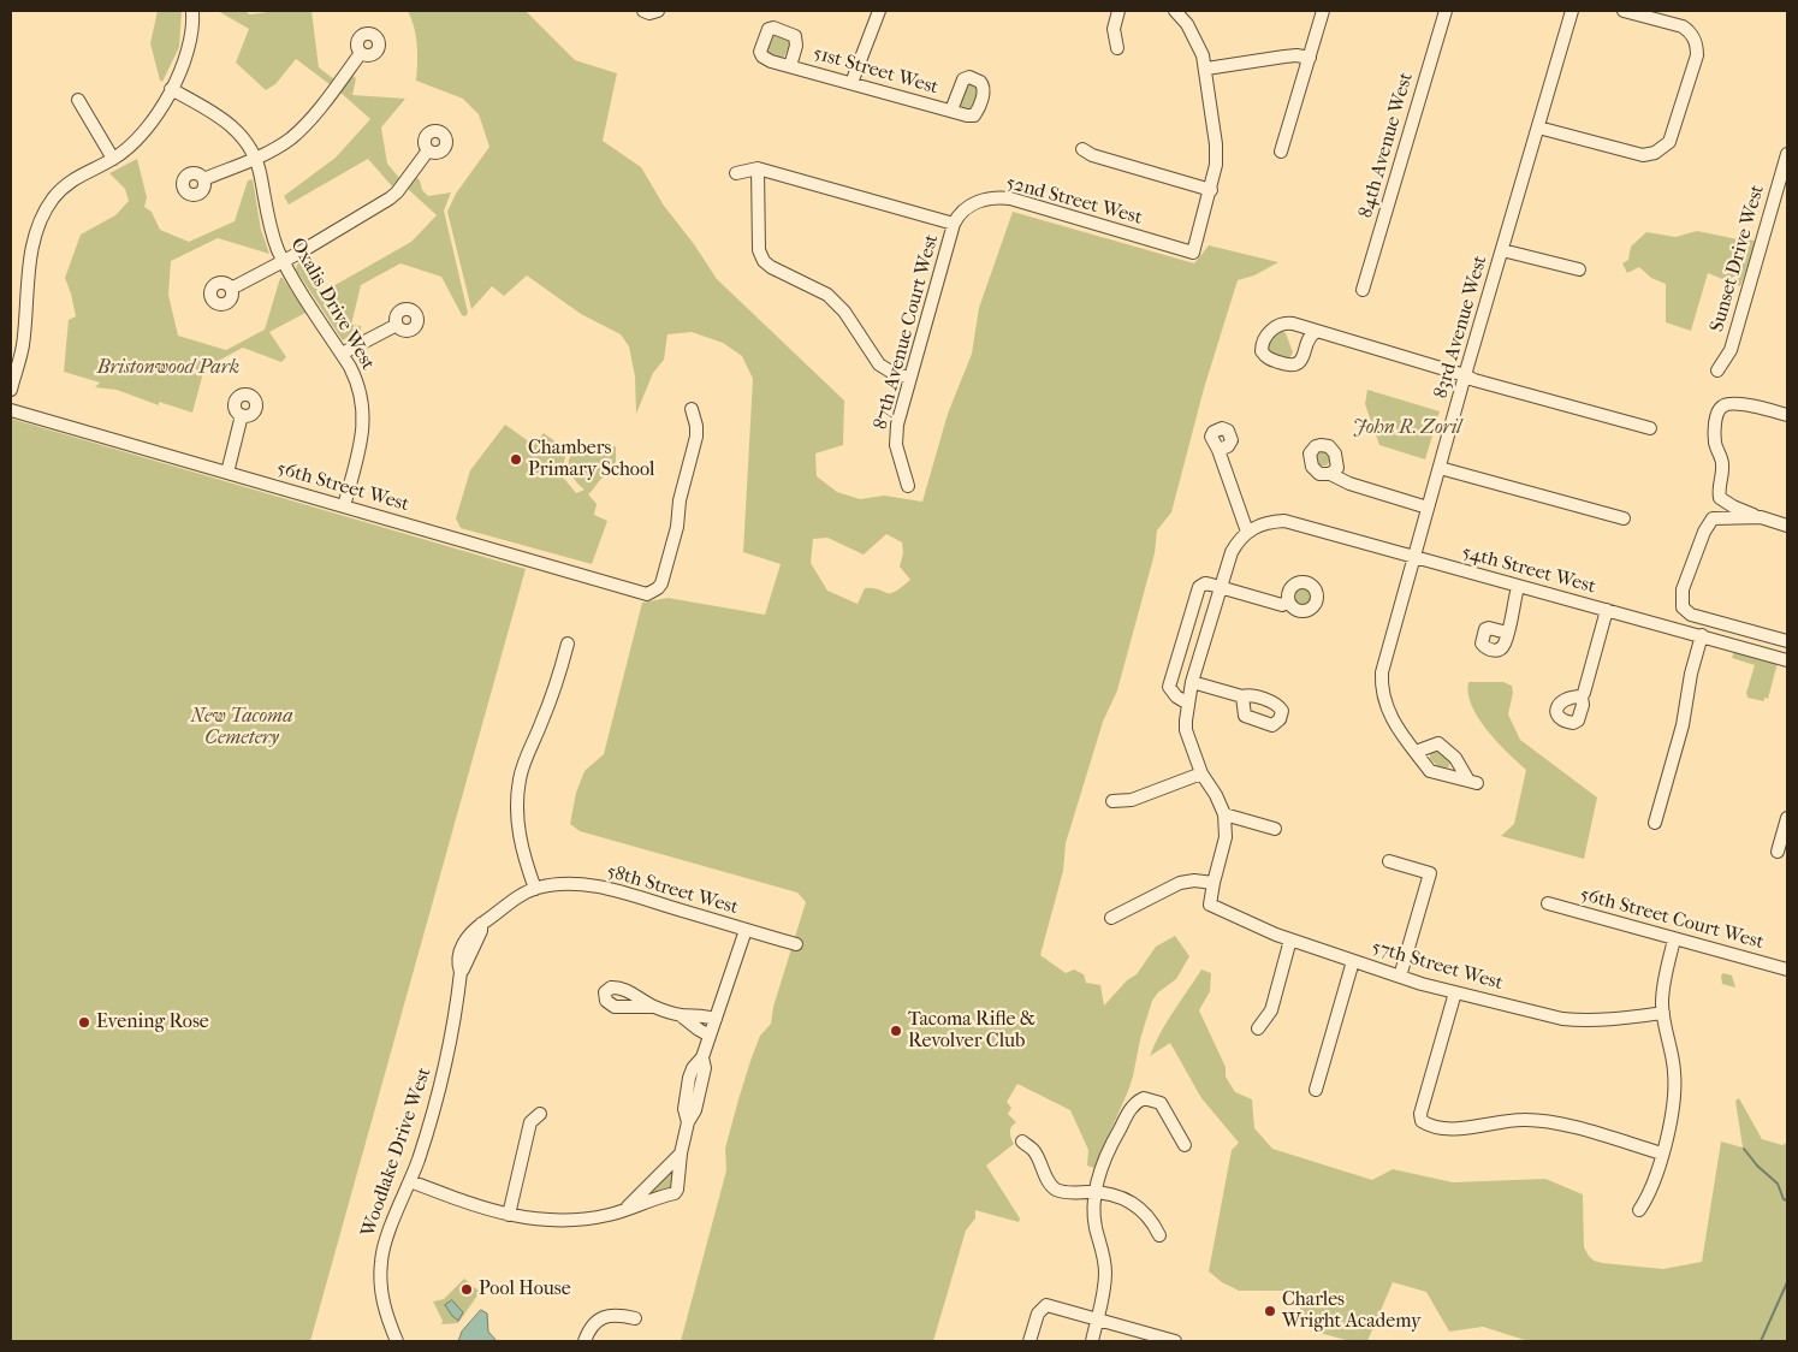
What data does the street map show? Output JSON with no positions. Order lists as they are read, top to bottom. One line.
{"streets":{"street":["51st Street West","84th Avenue West","52nd Street West","Sunset Drive West","Oxalis Drive West","83rd Avenue West","87th Avenue Court West","56th Street West","54th Street West","58th Street West","56th Street Court West","57th Street West","Woodlake Drive West"]},"crossings":[["52nd Street West","87th Avenue Court West"],["Oxalis Drive West","56th Street West"],["83rd Avenue West","54th Street West"],["58th Street West","Woodlake Drive West"]],"parks":["Bristonwood Park","John R. Zoril","New Tacoma Cemetery"],"places":["Chambers Primary School","Evening Rose","Tacoma Rifle & Revolver Club","Pool House","Charles Wright Academy"]}
